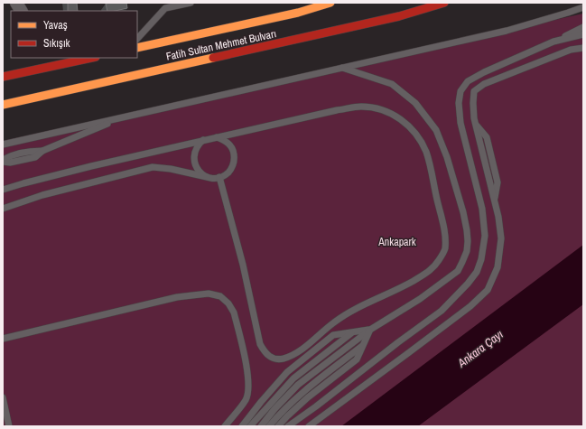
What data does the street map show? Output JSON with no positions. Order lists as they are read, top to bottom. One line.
{"streets":{"highway":["Fatih Sultan Mehmet Bulvarı"]},"water":["Ankara Çayı"],"parks":["Ankapark"],"legend":["Yavaş","Sıkışık"]}
